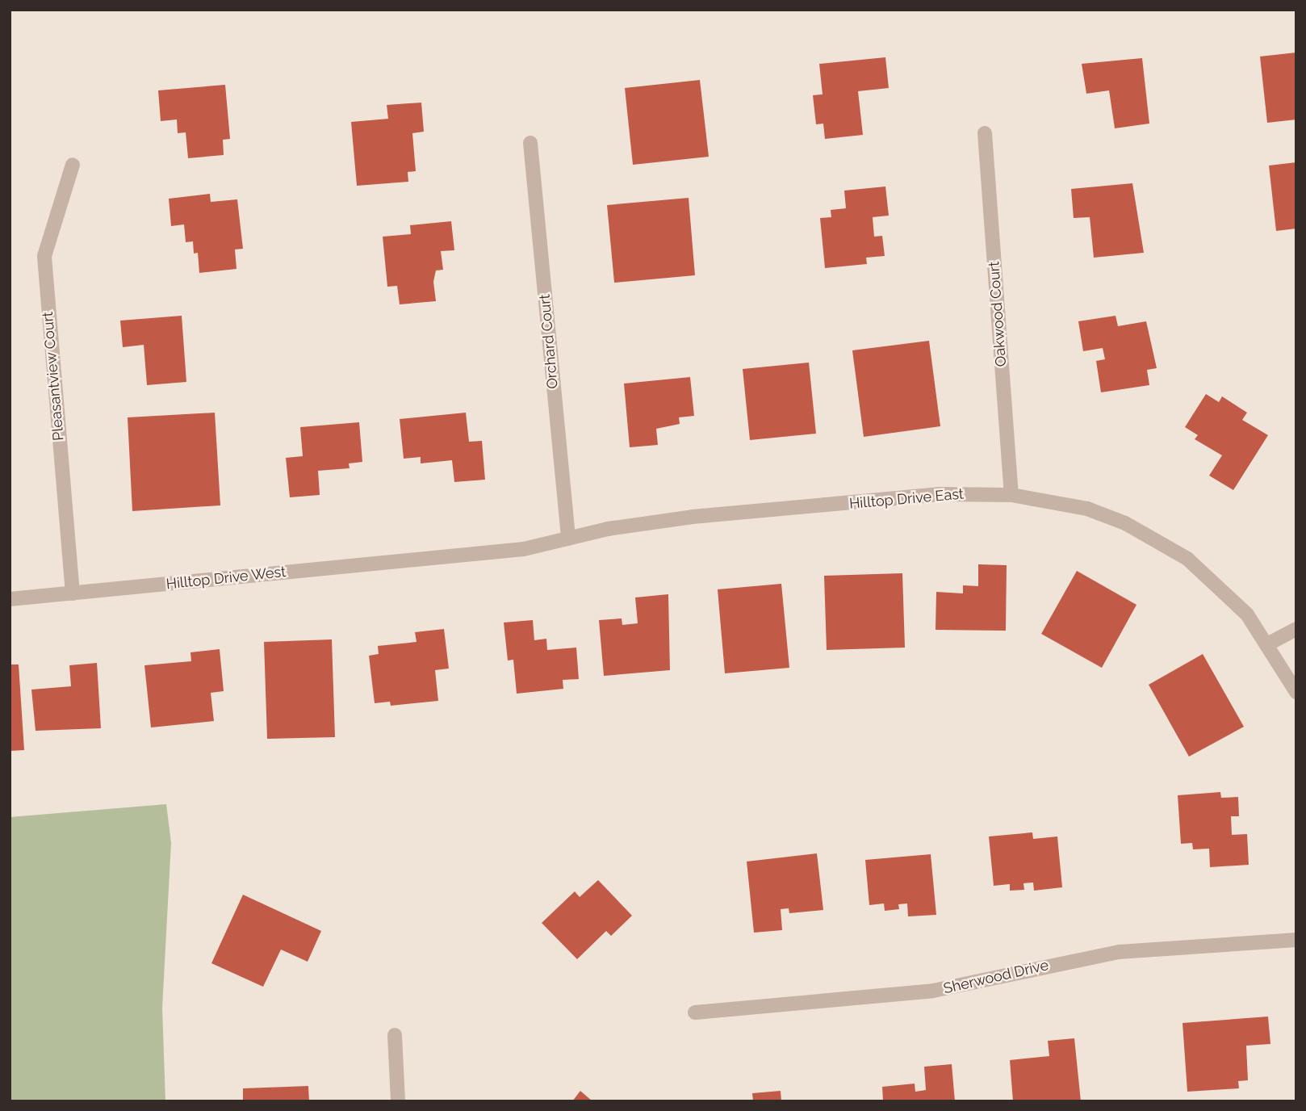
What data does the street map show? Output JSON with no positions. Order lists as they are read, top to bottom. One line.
{"streets":{"street":["Oakwood Court","Orchard Court","Pleasantview Court","Hilltop Drive East","Hilltop Drive West","Sherwood Drive"]},"crossings":[["Oakwood Court","Hilltop Drive East"],["Orchard Court","Hilltop Drive East"],["Pleasantview Court","Hilltop Drive West"],["Hilltop Drive East","Hilltop Drive West"]]}
